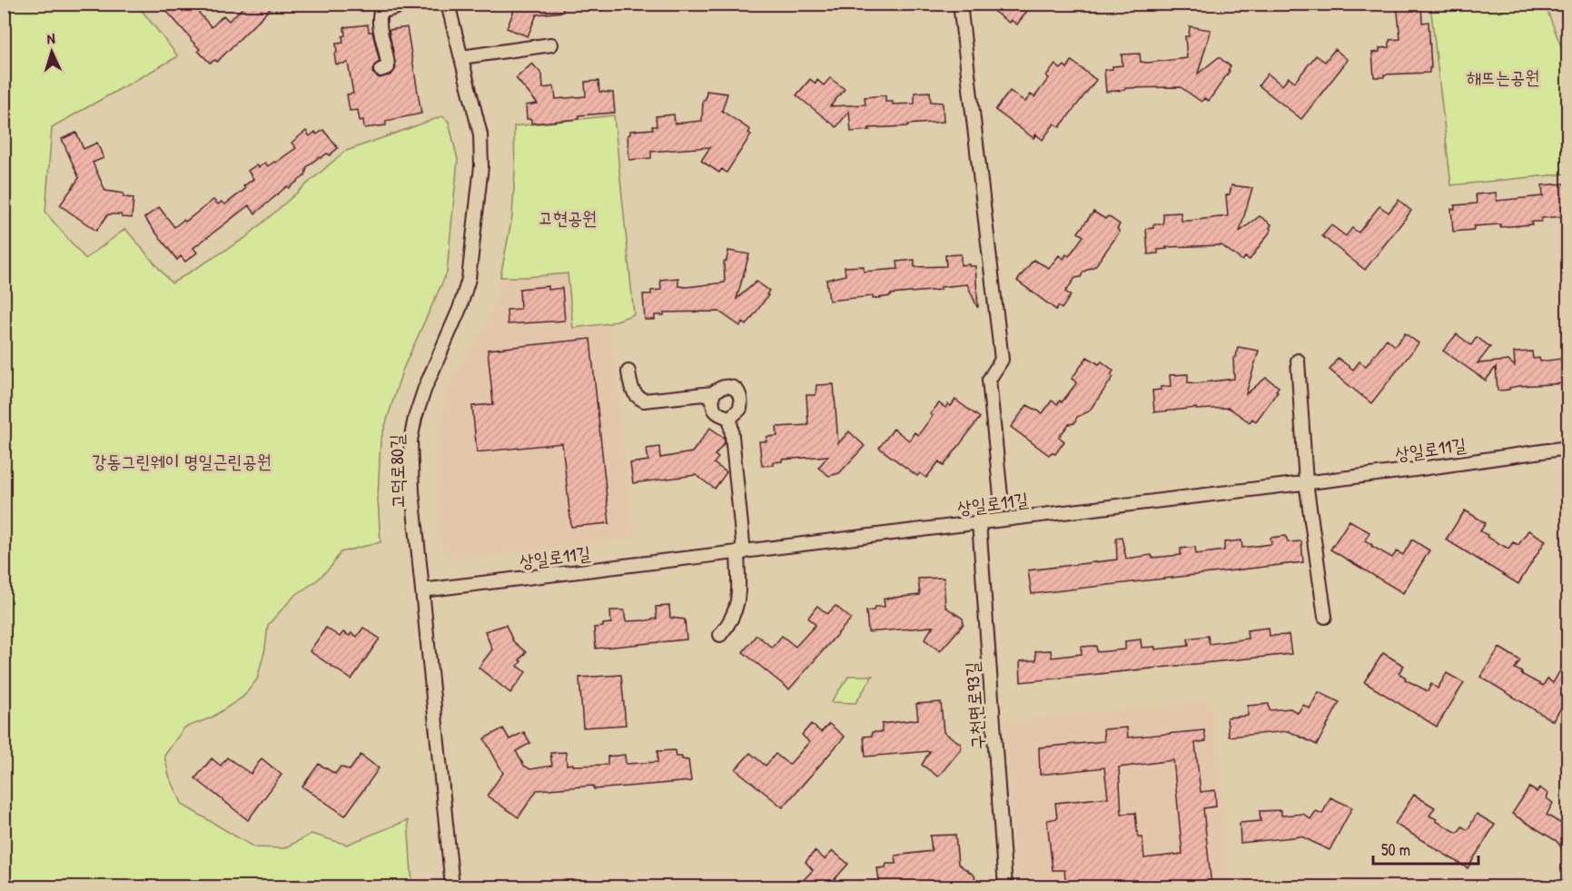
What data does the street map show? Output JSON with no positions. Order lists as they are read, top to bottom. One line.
{"streets":{"street":["상일로11길","고덕로80길","구천면로93길"]},"crossings":[["상일로11길","고덕로80길"],["상일로11길","구천면로93길"]],"parks":["해뜨는공원","고현공원","강동그린웨이 명일근린공원"],"scale_bar":"50 m","north":"top"}
